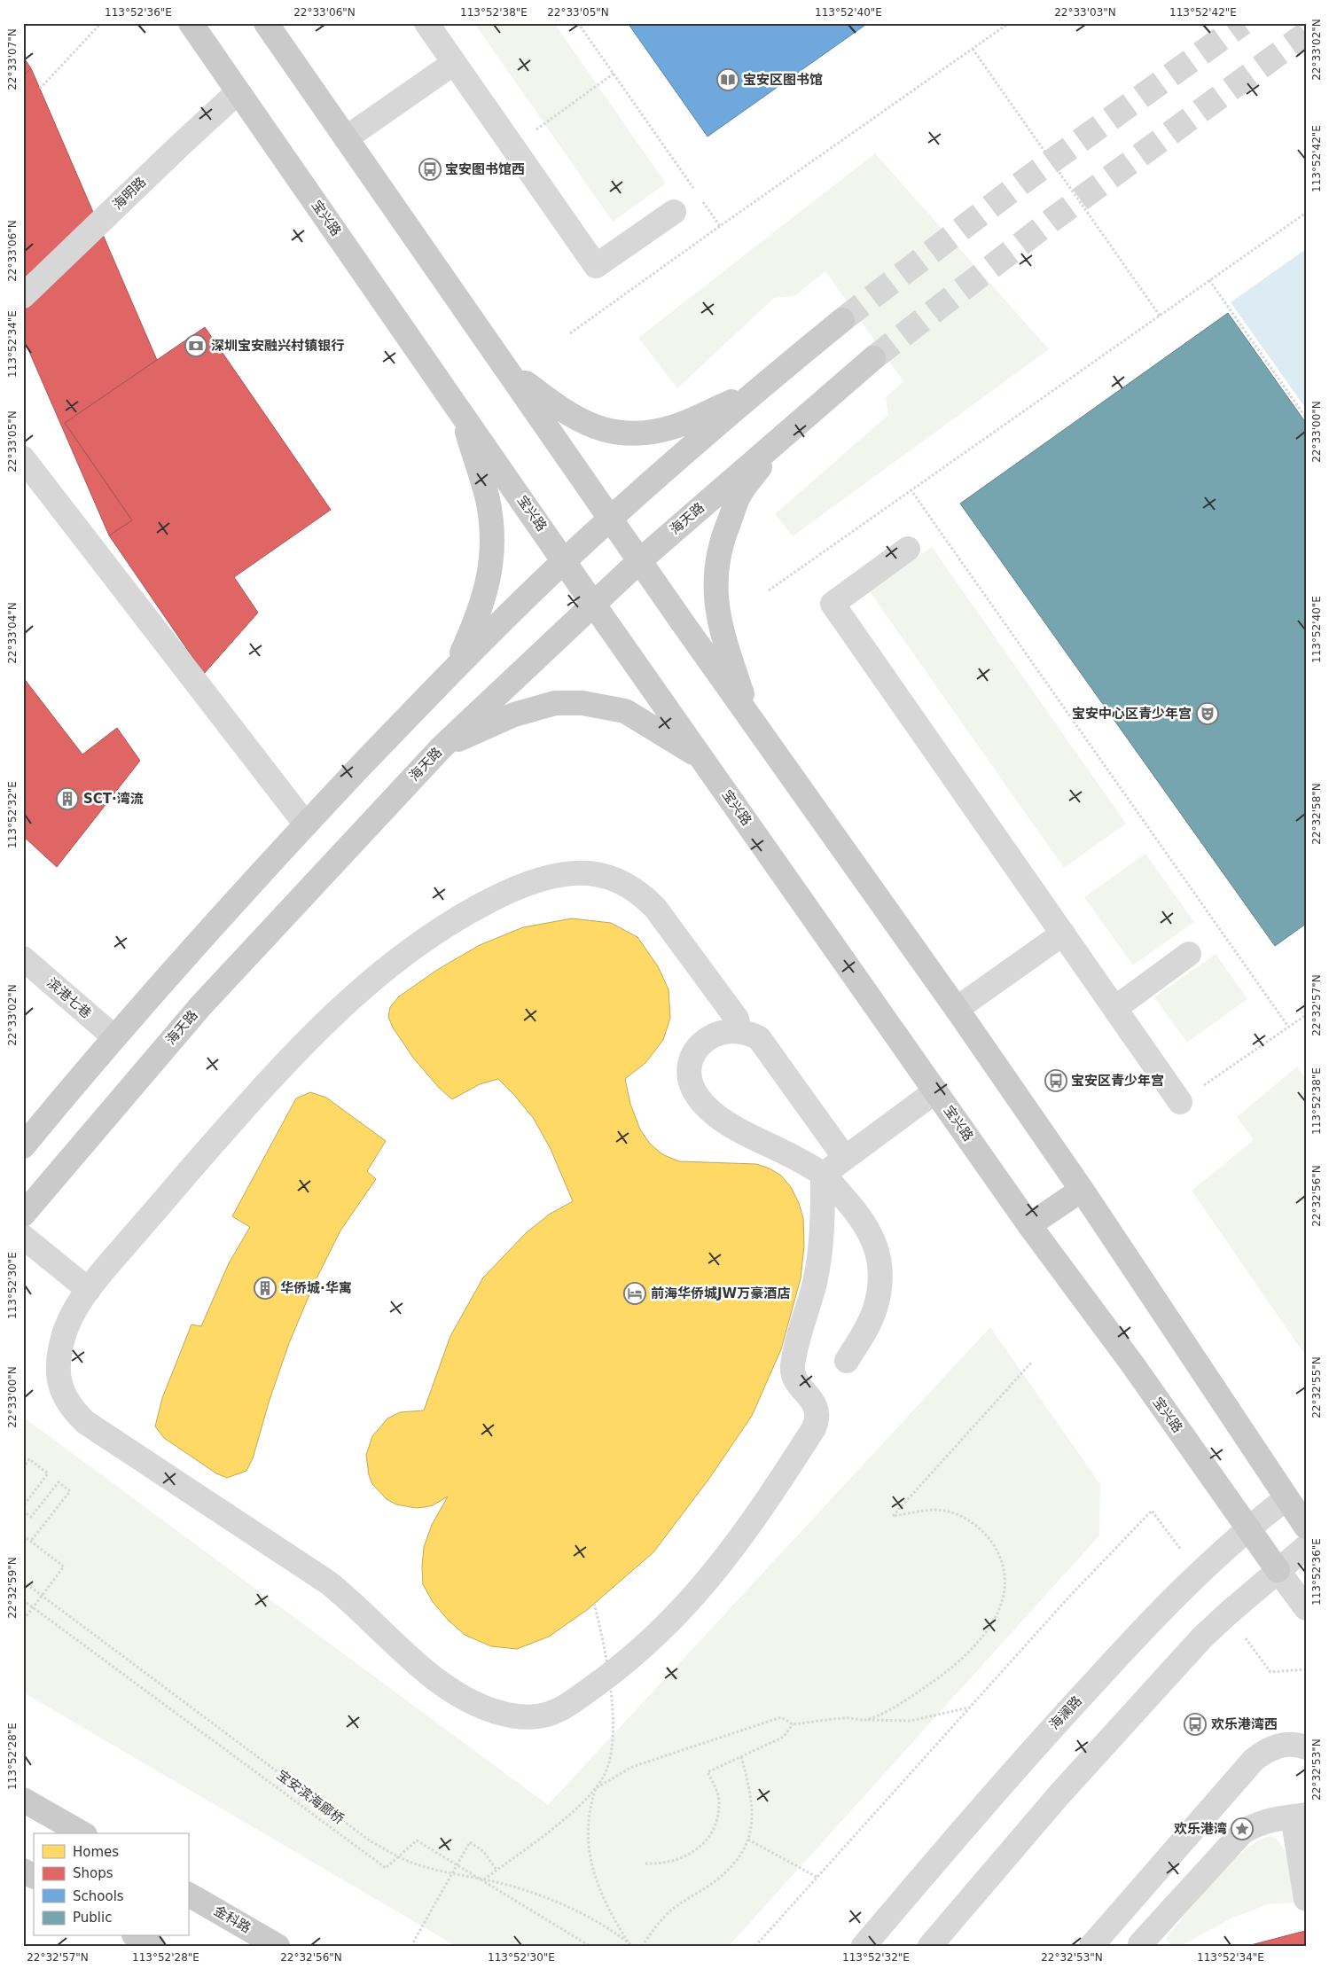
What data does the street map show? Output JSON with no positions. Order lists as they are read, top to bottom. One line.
{"streets":{"main road":["宝兴路","海天路","金科路"],"street":["海明路","滨港七巷","海澜路"],"path":["宝安滨海廊桥"]},"crossings":[["海明路","宝兴路"],["宝兴路","海天路"],["宝兴路","海澜路"]],"places":{"library":["宝安区图书馆"],"bus stop":["宝安图书馆西","宝安区青少年宫","欢乐港湾西"],"bank":["深圳宝安融兴村镇银行"],"theatre":["宝安中心区青少年宫"],"building":["SCT·湾流","华侨城·华寓"],"hotel":["前海华侨城JW万豪酒店"],"place":["欢乐港湾"]},"legend":["Homes","Shops","Schools","Public"],"coordinates":["113°52'36\"E","22°33'06\"N","113°52'38\"E","22°33'05\"N","113°52'40\"E","22°33'03\"N","113°52'42\"E","22°33'02\"N","22°33'07\"N","113°52'34\"E","22°33'00\"N","22°33'04\"N","22°32'58\"N","113°52'32\"E","22°32'57\"N","22°32'56\"N","113°52'30\"E","22°32'55\"N","22°32'59\"N","113°52'28\"E","22°32'53\"N"]}
